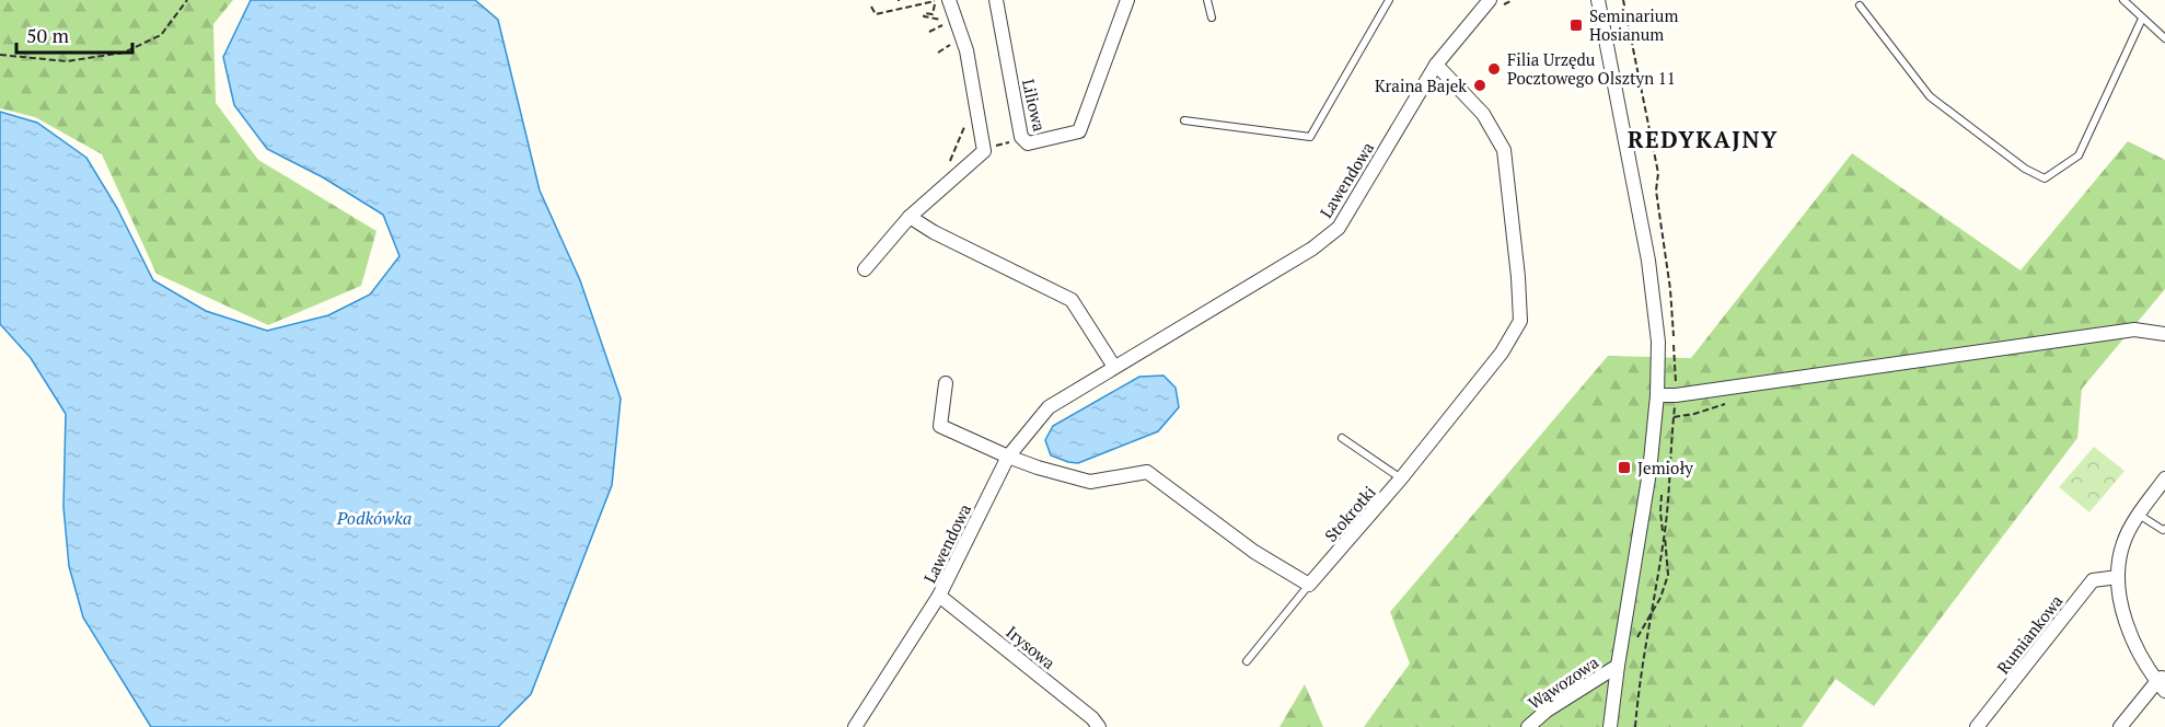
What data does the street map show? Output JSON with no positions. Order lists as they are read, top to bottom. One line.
{"streets":{"street":["Liliowa","Lawendowa","Stokrotki","Rumiankowa","Irysowa","Wąwozowa"]},"crossings":[["Lawendowa","Stokrotki"],["Lawendowa","Irysowa"]],"districts":["REDYKAJNY"],"water":["Podkówka"],"places":{"transit":["Seminarium Hosianum","Jemioły"],"other":["Filia Urzędu Pocztowego Olsztyn 11","Kraina Bajek"]},"scale_bar":"50 m"}
